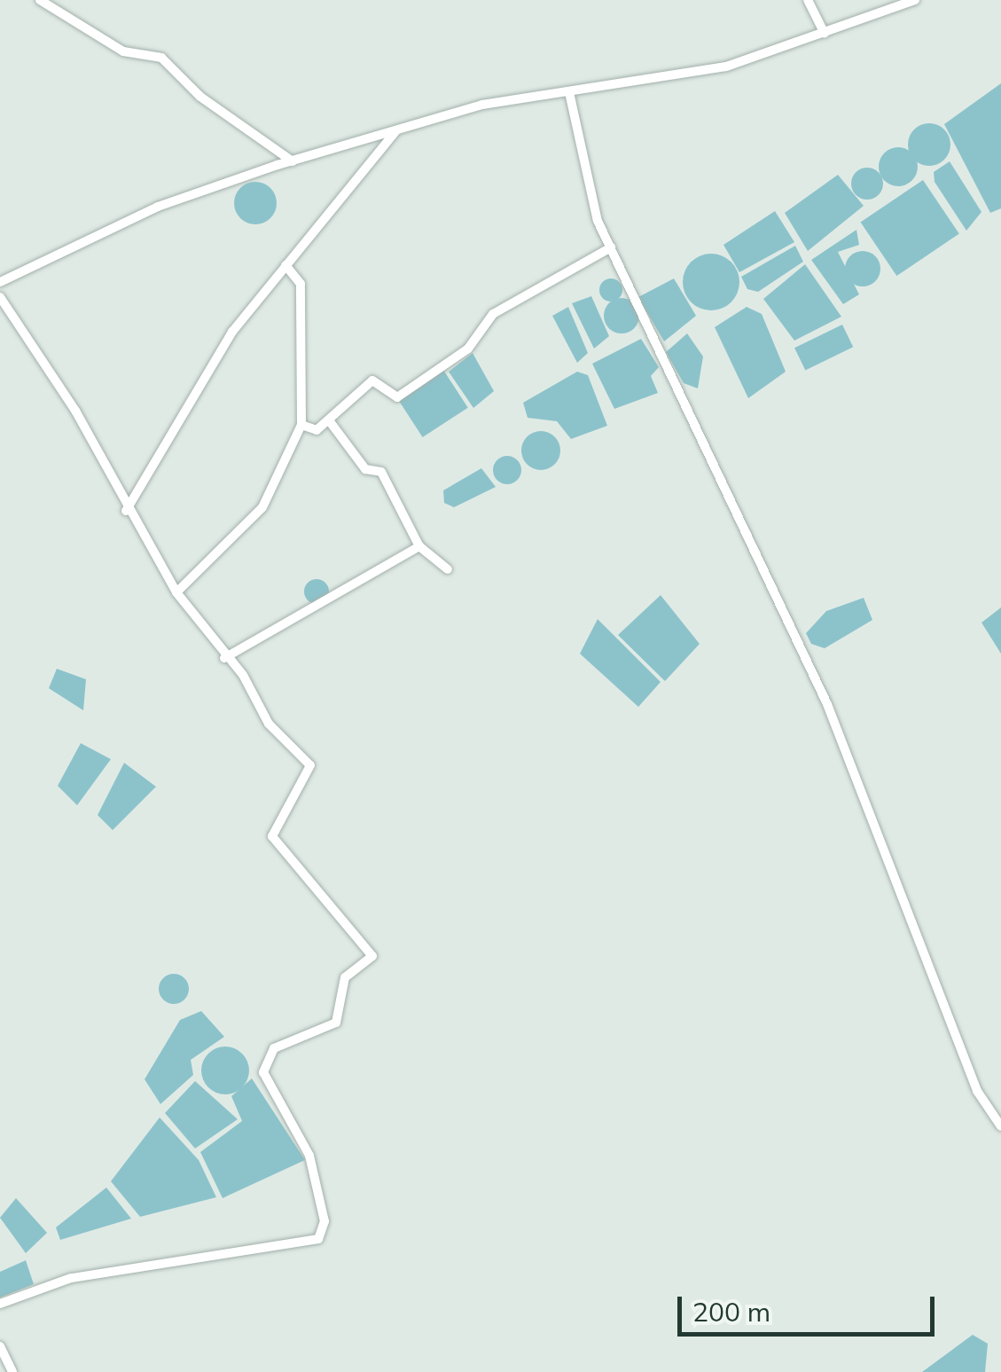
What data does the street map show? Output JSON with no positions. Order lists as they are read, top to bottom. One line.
{"scale_bar":"200 m"}
